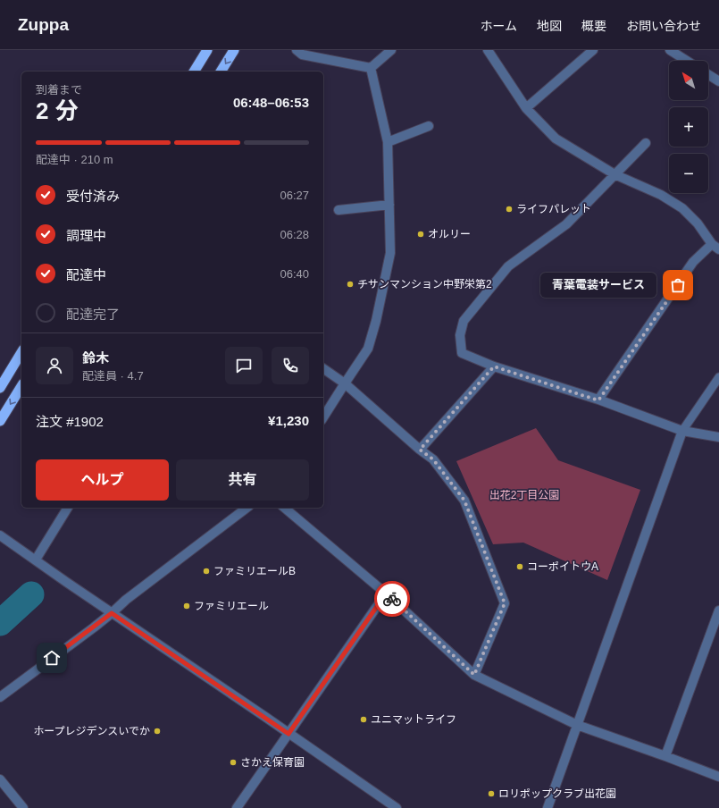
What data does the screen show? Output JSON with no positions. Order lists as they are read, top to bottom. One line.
{"parks":["出花2丁目公園"],"places":["ライフパレット","オルリー","チサンマンション中野栄第2","青葉電装サービス","コーポイトウA","ファミリエールB","ファミリエール","ユニマットライフ","ホープレジデンスいでか","さかえ保育園","ロリポップクラブ出花園"],"north":"top left","page":{"header":"Zuppa","nav":["ホーム","地図","概要","お問い合わせ"],"map_buttons":["+","−"],"heading":["2 分","到着まで","06:48–06:53"],"panel":["鈴木","配達員 · 4.7","注文 #1902","¥1,230"],"bar":"配達中 · 210 m","list":[["受付済み","06:27"],["調理中","06:28"],["配達中","06:40"],"配達完了"],"bubble":"青葉電装サービス","buttons":["ヘルプ","共有"]}}
